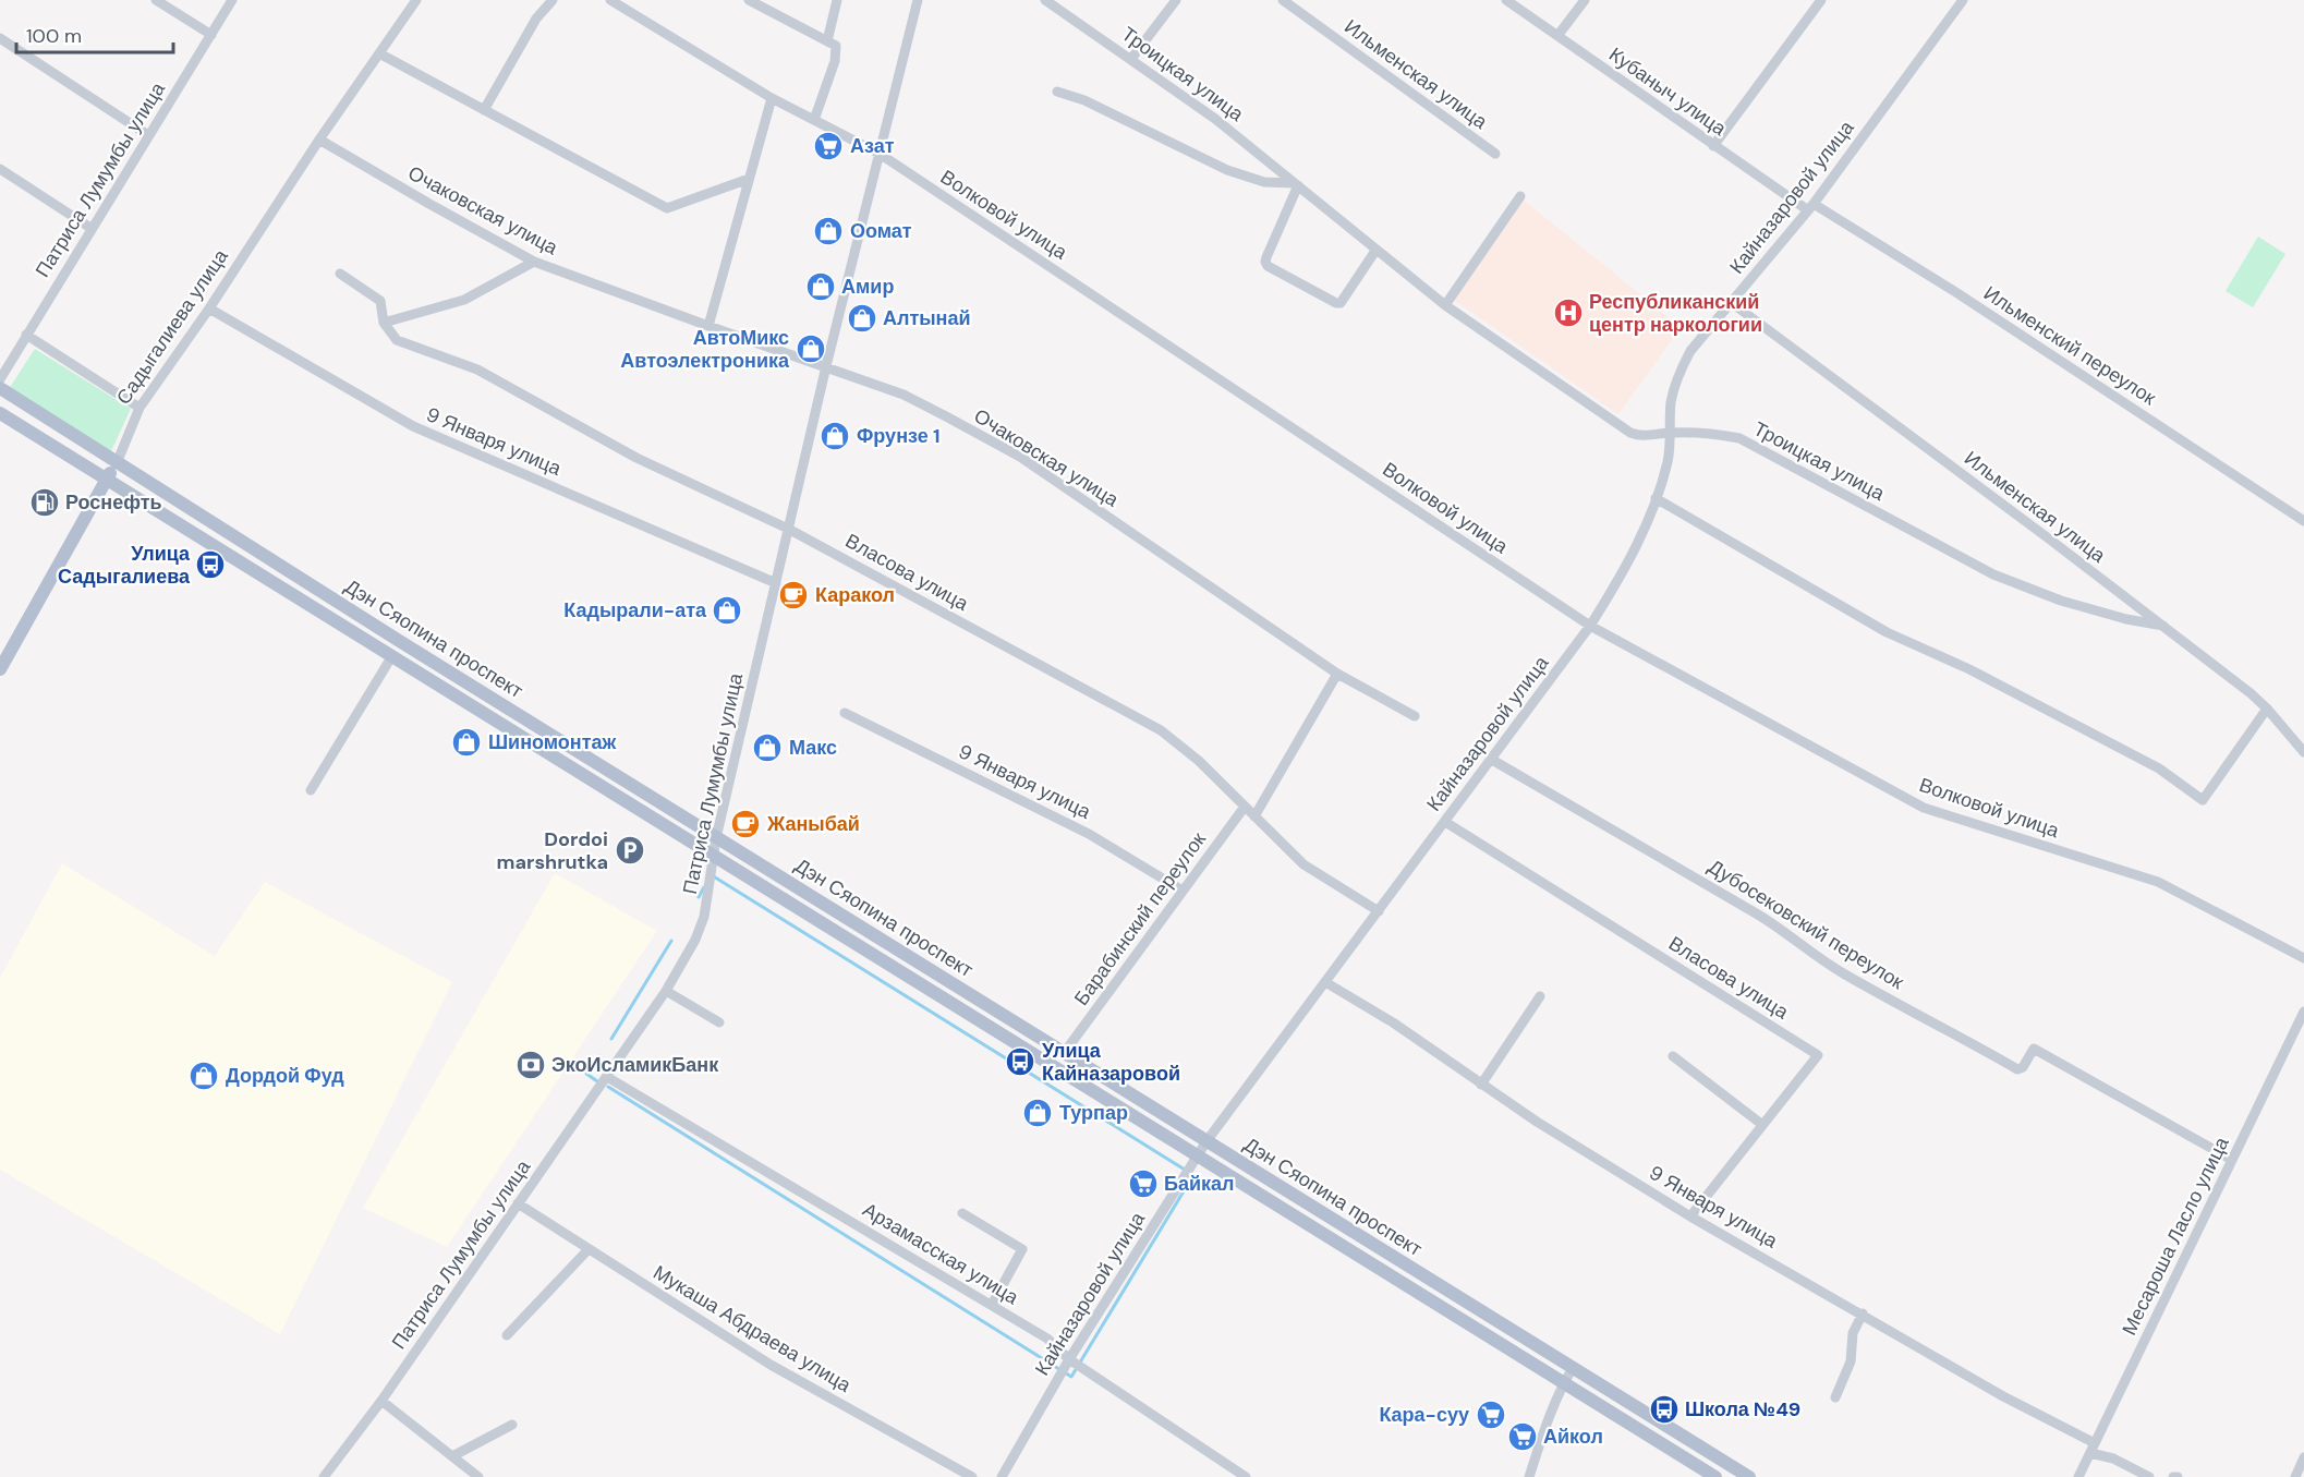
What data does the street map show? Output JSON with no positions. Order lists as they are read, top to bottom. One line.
{"streets":{"main road":["Садыгалиева улица","Дэн Сяопина проспект"],"street":["Троицкая улица","Ильменская улица","Кубаныч улица","Патриса Лумумбы улица","Кайназаровой улица","Очаковская улица","Волковой улица","Ильменский переулок","9 Января улица","Власова улица","Барабинский переулок","Дубосековский переулок","Месароша Ласло улица","Арзамасская улица","Мукаша Абдраева улица"]},"crossings":[["Троицкая улица","Ильменская улица"],["Троицкая улица","Кайназаровой улица"],["Ильменская улица","Кайназаровой улица"],["Кубаныч улица","Кайназаровой улица"],["Кубаныч улица","Ильменский переулок"],["Патриса Лумумбы улица","Очаковская улица"],["Патриса Лумумбы улица","Волковой улица"],["Патриса Лумумбы улица","9 Января улица"],["Патриса Лумумбы улица","Власова улица"],["Патриса Лумумбы улица","Дэн Сяопина проспект"],["Патриса Лумумбы улица","Арзамасская улица"],["Патриса Лумумбы улица","Мукаша Абдраева улица"],["Кайназаровой улица","Волковой улица"],["Кайназаровой улица","Ильменский переулок"],["Кайназаровой улица","9 Января улица"],["Кайназаровой улица","Власова улица"],["Кайназаровой улица","Дэн Сяопина проспект"],["Кайназаровой улица","Дубосековский переулок"],["Кайназаровой улица","Арзамасская улица"],["Очаковская улица","Садыгалиева улица"],["Садыгалиева улица","9 Января улица"],["Садыгалиева улица","Дэн Сяопина проспект"],["9 Января улица","Власова улица"],["9 Января улица","Барабинский переулок"],["9 Января улица","Месароша Ласло улица"],["Власова улица","Барабинский переулок"],["Дэн Сяопина проспект","Барабинский переулок"],["Дубосековский переулок","Месароша Ласло улица"]],"places":{"supermarket":["Азат","Байкал","Кара-суу","Айкол"],"shop":["Оомат","Амир","Алтынай","АвтоМикс Автоэлектроника","Фрунзе 1","Кадырали-ата","Шиномонтаж","Макс","Дордой Фуд","Турпар"],"hospital":["Республиканский центр наркологии"],"fuel station":["Роснефть"],"bus stop":["Улица Садыгалиева","Улица Кайназаровой","Школа №49"],"cafe":["Каракол","Жаныбай"],"parking":["Dordoi marshrutka"],"bank":["ЭкоИсламикБанк"]},"scale_bar":"100 m"}
